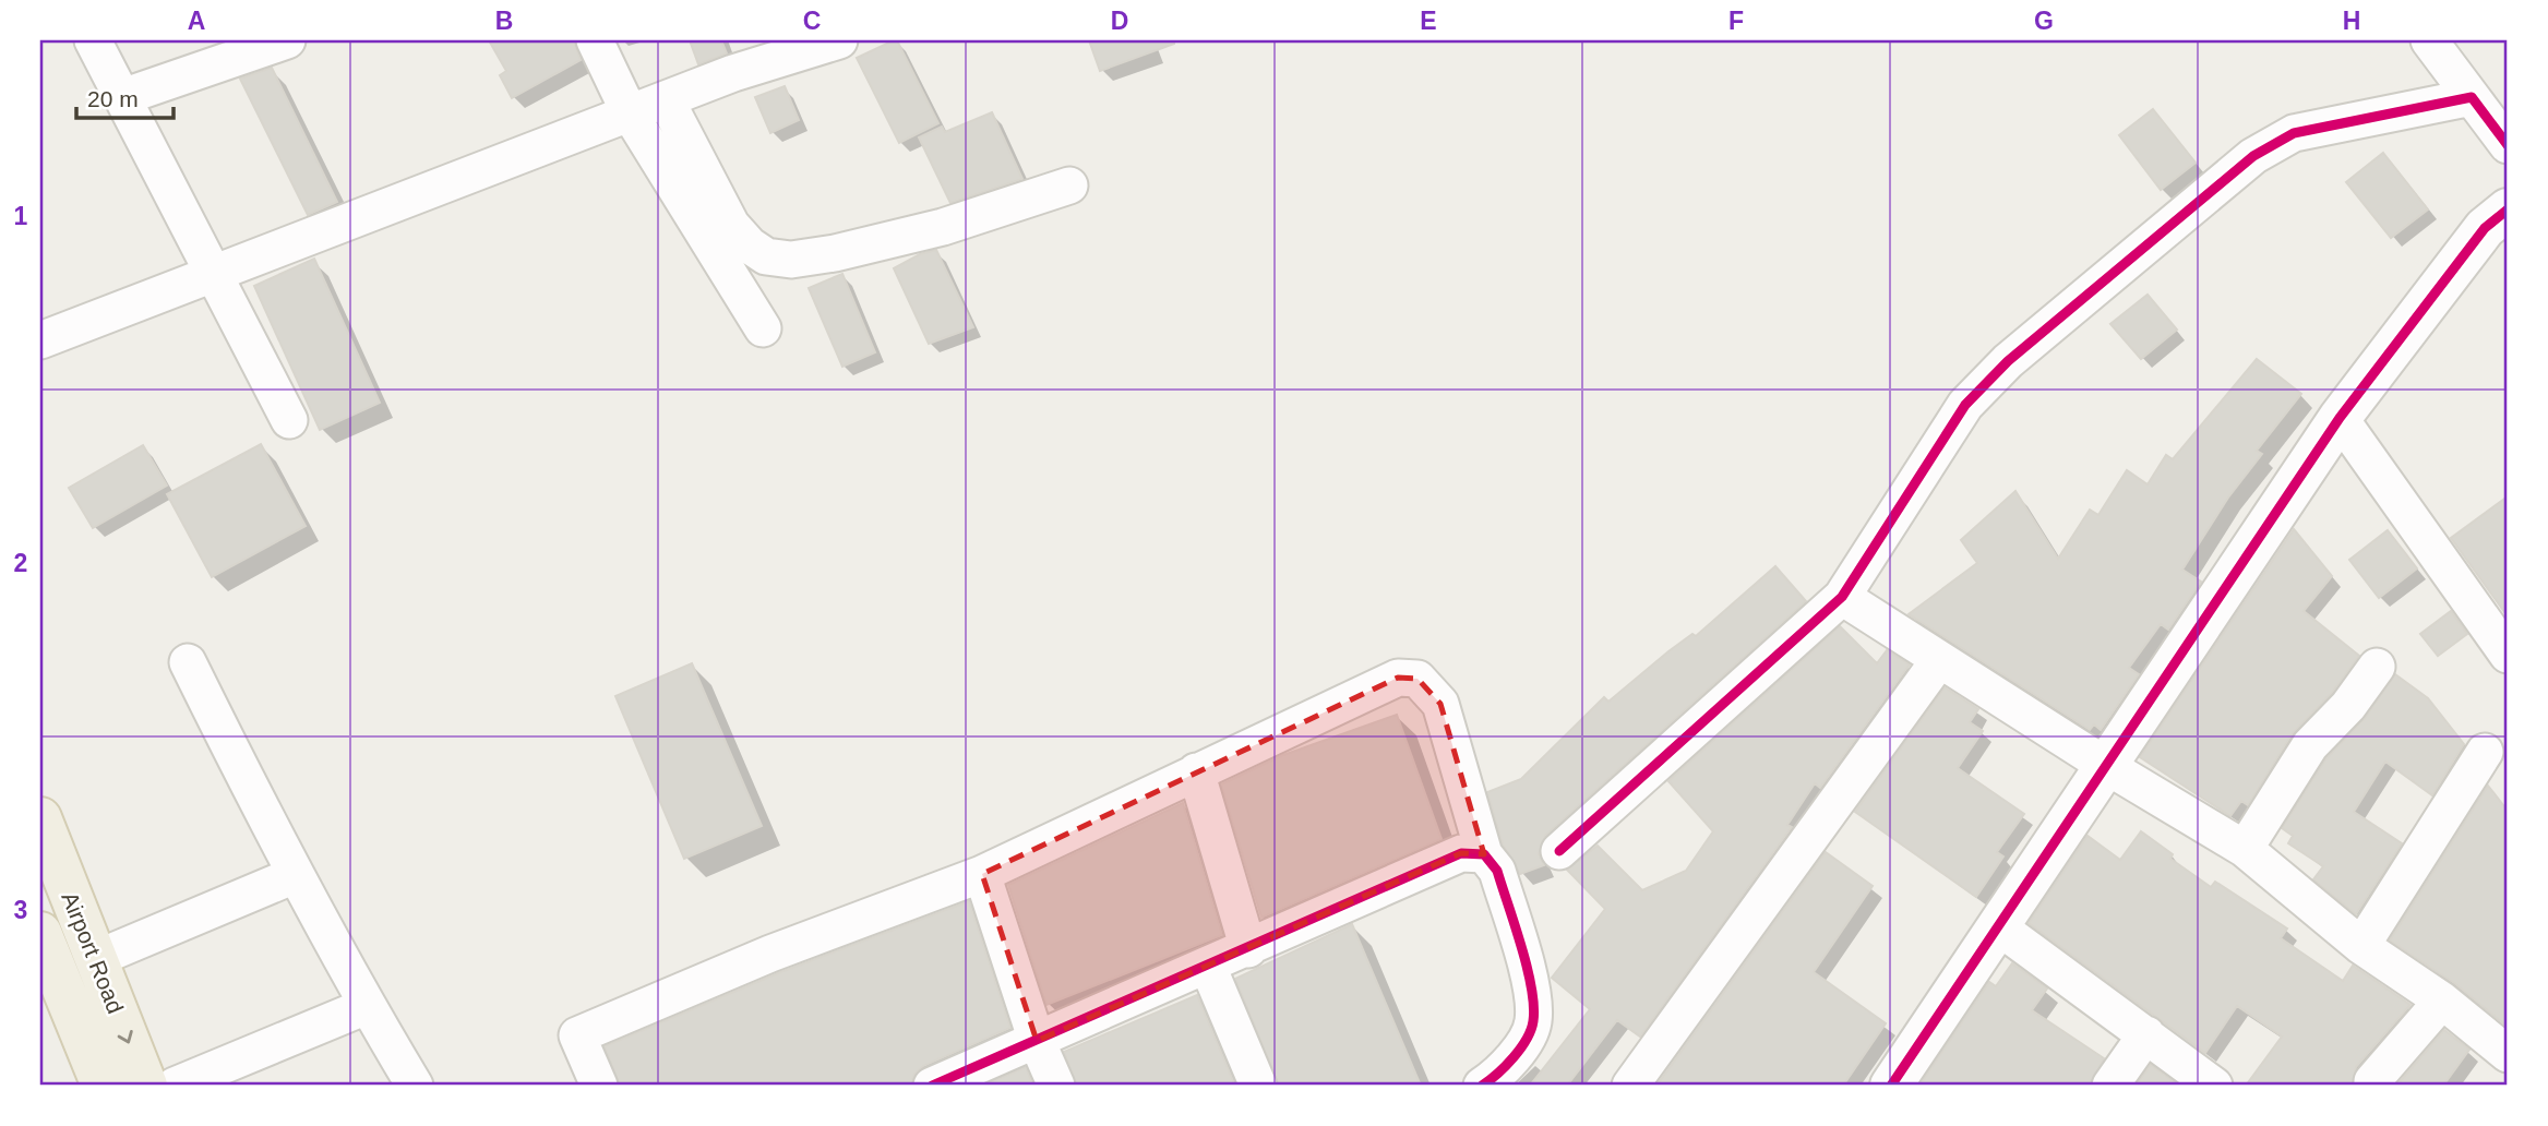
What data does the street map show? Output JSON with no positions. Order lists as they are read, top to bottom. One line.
{"streets":{"main road":["Airport Road"]},"scale_bar":"20 m","grid":{"columns":["A","B","C","D","E","F","G","H"],"rows":["1","2","3"]}}
